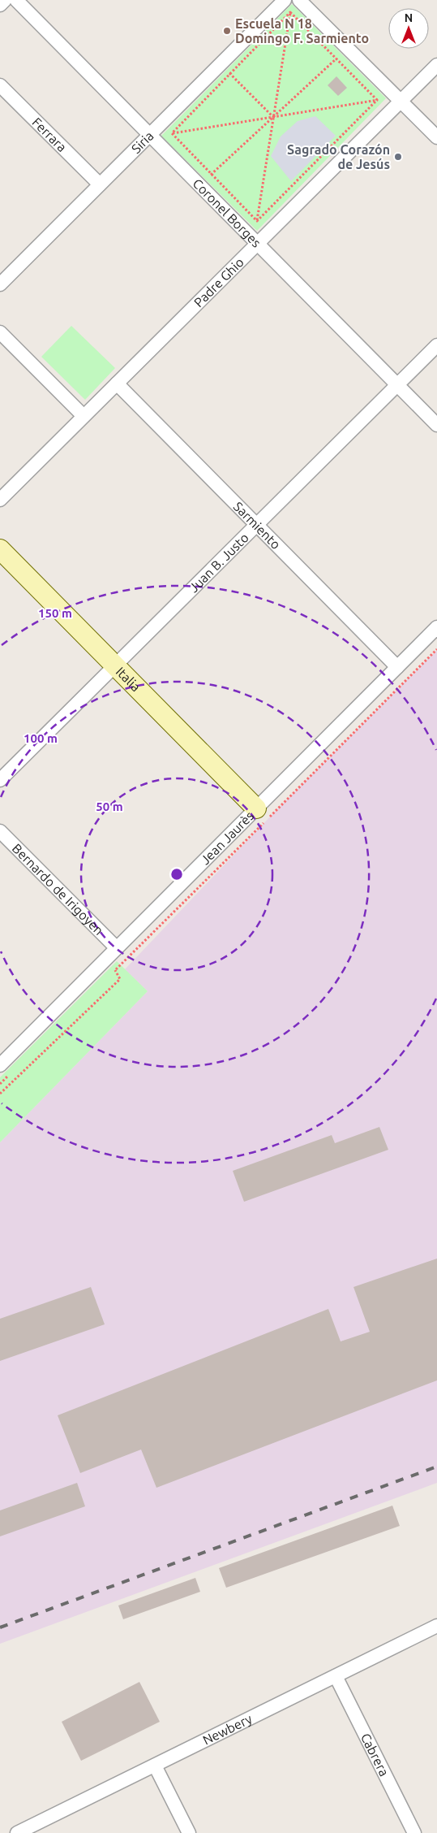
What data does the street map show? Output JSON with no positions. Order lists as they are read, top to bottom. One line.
{"streets":{"street":["Ferrara","Siria","Coronel Borges","Padre Ghio","Sarmiento","Juan B. Justo","Italia","Jean Jaurès","Bernardo de Irigoyen","Newbery","Cabrera"]},"crossings":[["Ferrara","Siria"],["Siria","Coronel Borges"],["Coronel Borges","Padre Ghio"],["Coronel Borges","Juan B. Justo"],["Padre Ghio","Sarmiento"],["Sarmiento","Juan B. Justo"],["Sarmiento","Jean Jaurès"],["Juan B. Justo","Italia"],["Italia","Jean Jaurès"],["Jean Jaurès","Bernardo de Irigoyen"],["Newbery","Cabrera"]],"places":["Escuela N 18 Domingo F. Sarmiento","Sagrado Corazón de Jesús"],"north":"top","rings":["150 m","100 m","50 m"]}
